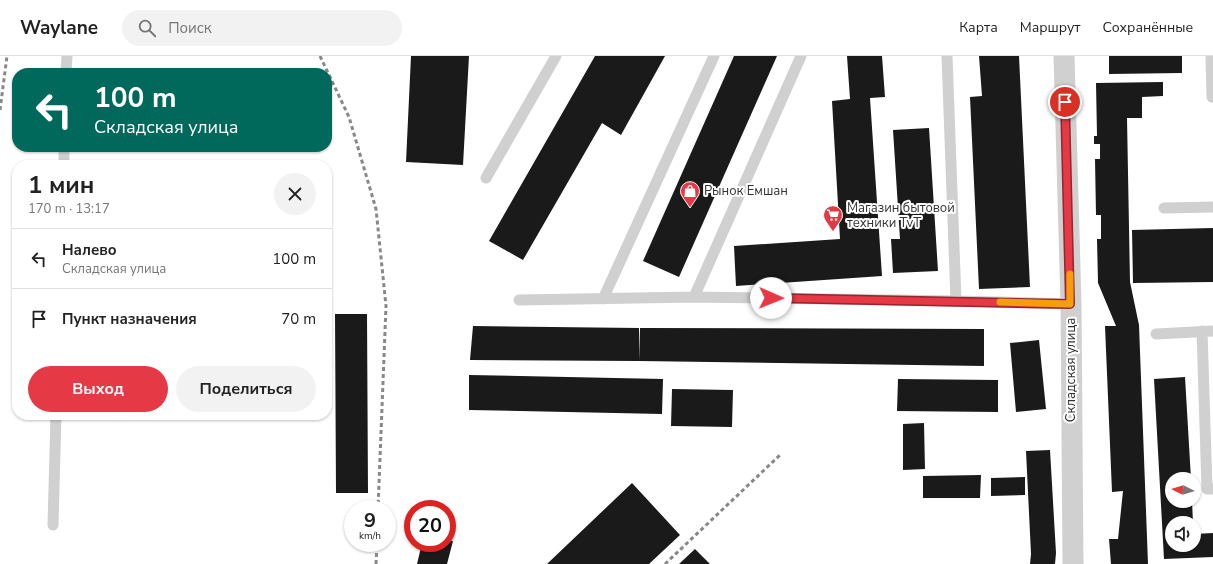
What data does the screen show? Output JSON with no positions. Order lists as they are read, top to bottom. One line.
{"streets":{"street":["Складская улица"]},"places":{"shop":["Рынок Емшан"],"supermarket":["Магазин бытовой техники TvT"]},"north":"left","page":{"header":"Waylane","search":"Поиск","nav":["Карта","Маршрут","Сохранённые"],"turn":["100 m","Складская улица"],"heading":["1 мин","170 m · 13:17"],"list":[{"name":"Налево","note":"Складская улица","value":"100 m"},{"name":"Пункт назначения","value":"70 m"}],"buttons":["Выход","Поделиться"],"speed":"9 km/h","limit":"20"}}
